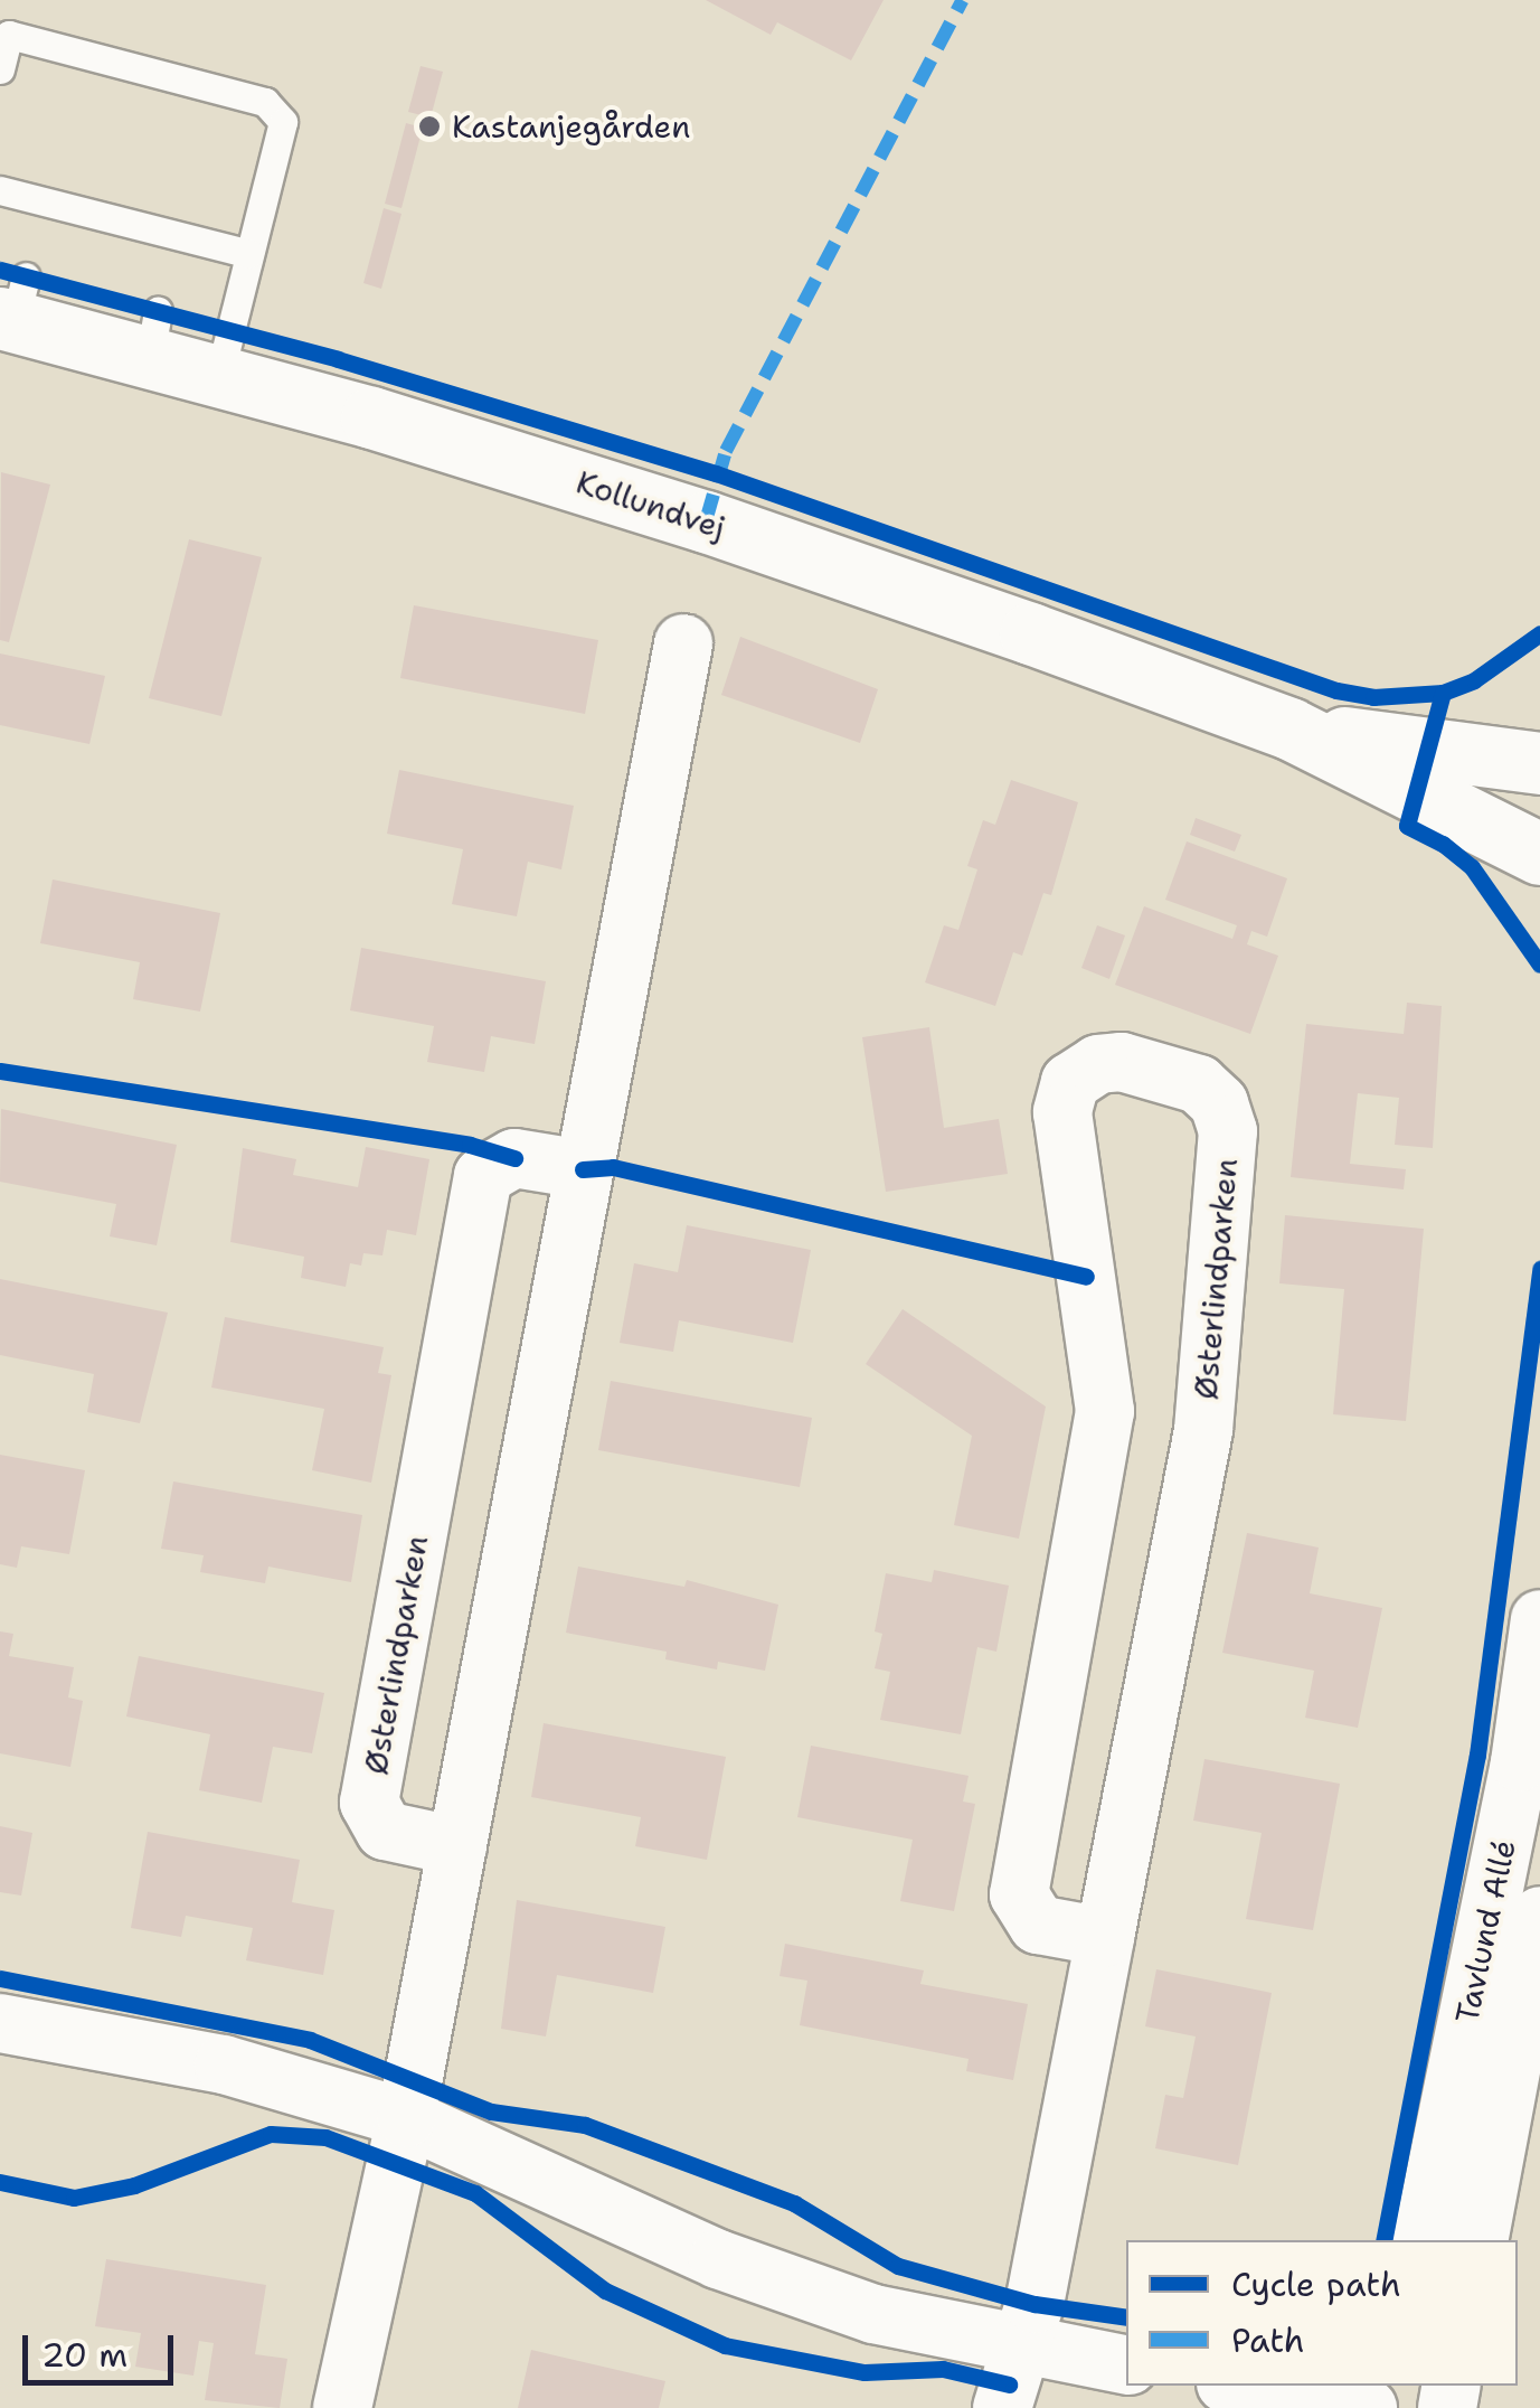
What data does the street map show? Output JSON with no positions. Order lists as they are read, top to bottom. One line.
{"streets":{"street":["Kollundvej","Østerlindparken","Tavlund Allé"]},"places":["Kastanjegården"],"legend":["Cycle path","Path"],"scale_bar":"20 m"}
